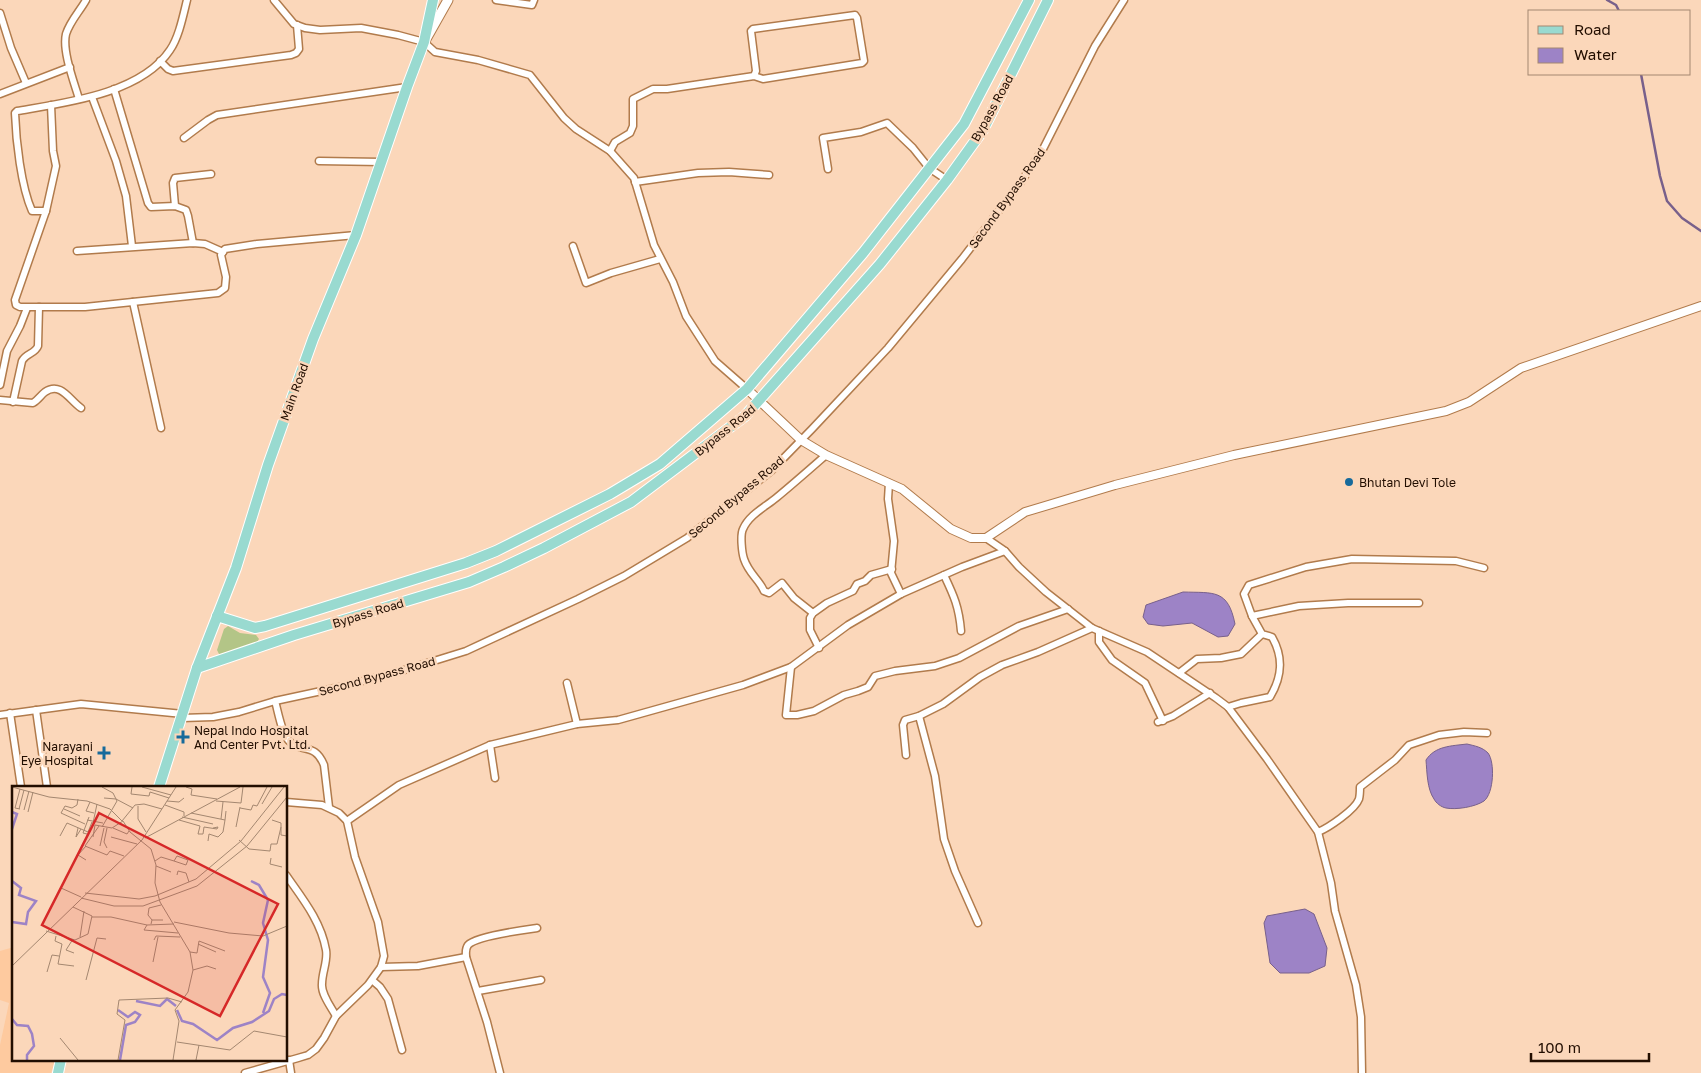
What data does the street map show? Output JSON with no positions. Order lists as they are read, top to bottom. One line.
{"streets":{"main road":["Bypass Road","Main Road"],"street":["Second Bypass Road"]},"crossings":[["Bypass Road","Main Road"],["Second Bypass Road","Main Road"]],"places":{"other":["Bhutan Devi Tole"],"health":["Nepal Indo Hospital And Center Pvt. Ltd.","Narayani Eye Hospital"]},"legend":["Road","Water"],"scale_bar":"100 m"}
